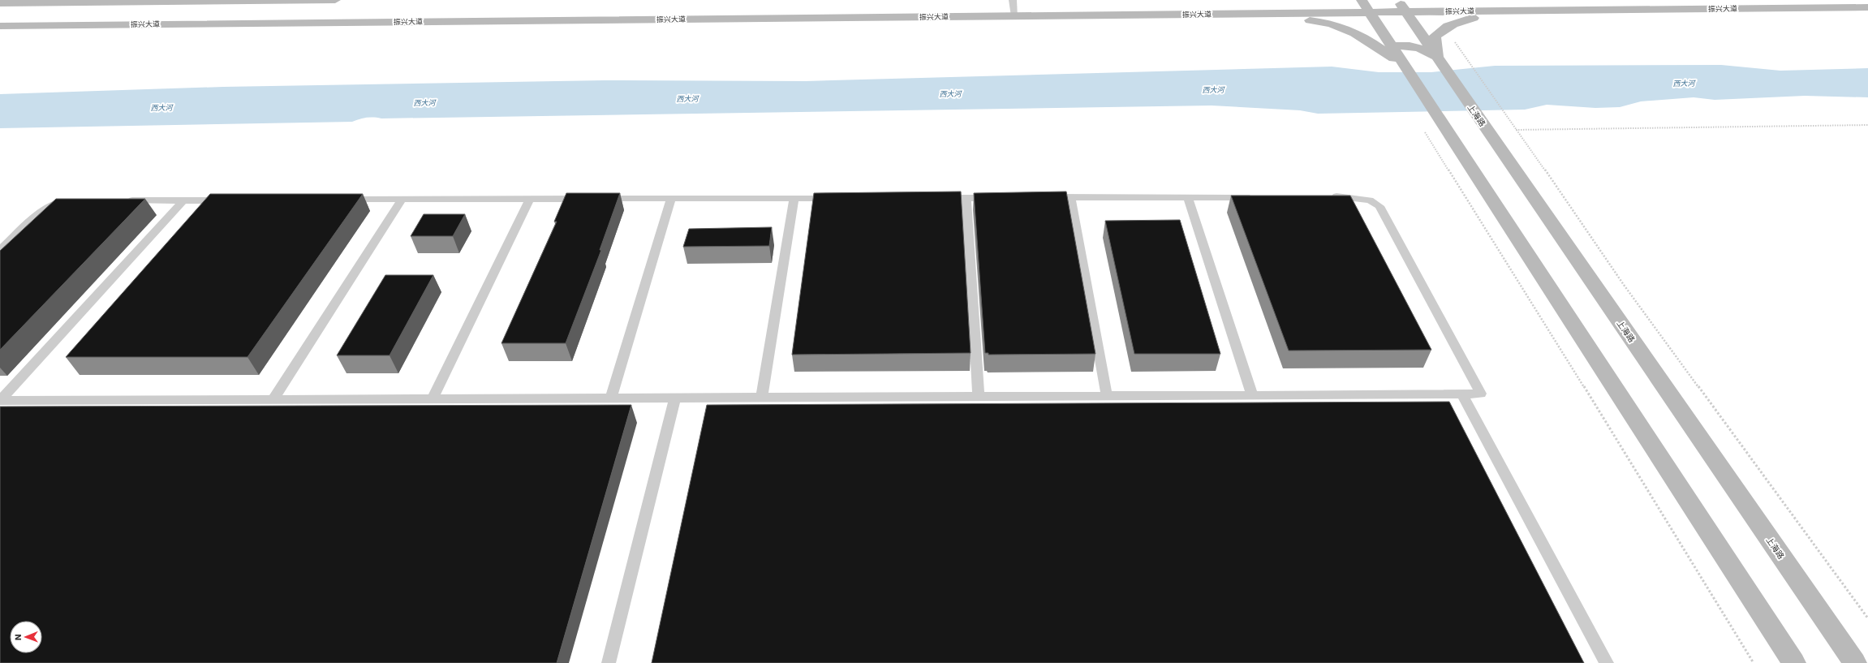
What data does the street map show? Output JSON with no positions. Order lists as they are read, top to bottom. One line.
{"streets":{"main road":["振兴大道","上海路"]},"crossings":[["振兴大道","上海路"]],"water":["西大河"],"north":"left"}
